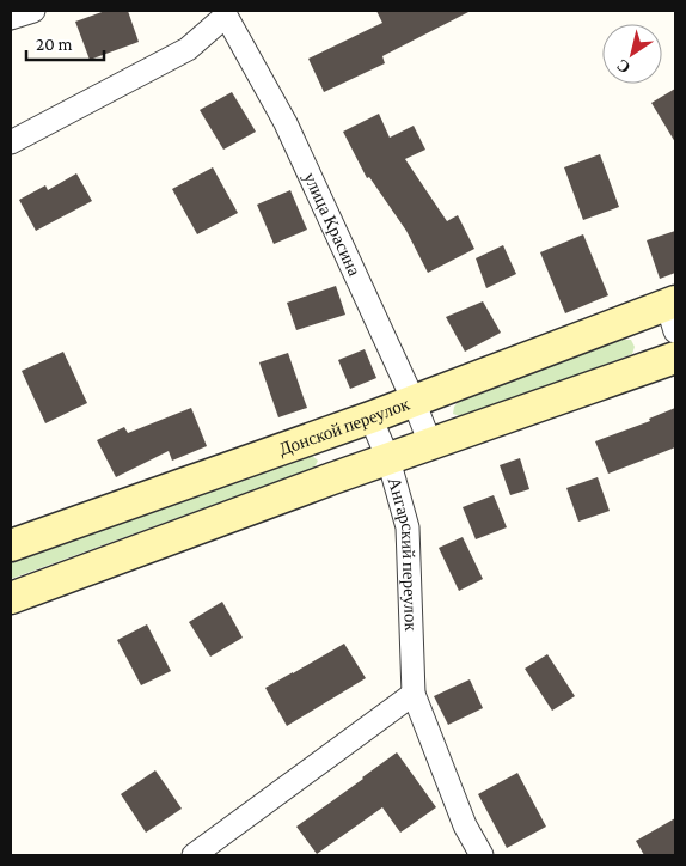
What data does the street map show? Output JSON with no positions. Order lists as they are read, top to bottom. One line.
{"streets":{"main road":["Донской переулок"],"street":["улица Красина","Ангарский переулок"]},"crossings":[["улица Красина","Донской переулок"],["Донской переулок","Ангарский переулок"]],"scale_bar":"20 m","north":"bottom left"}
